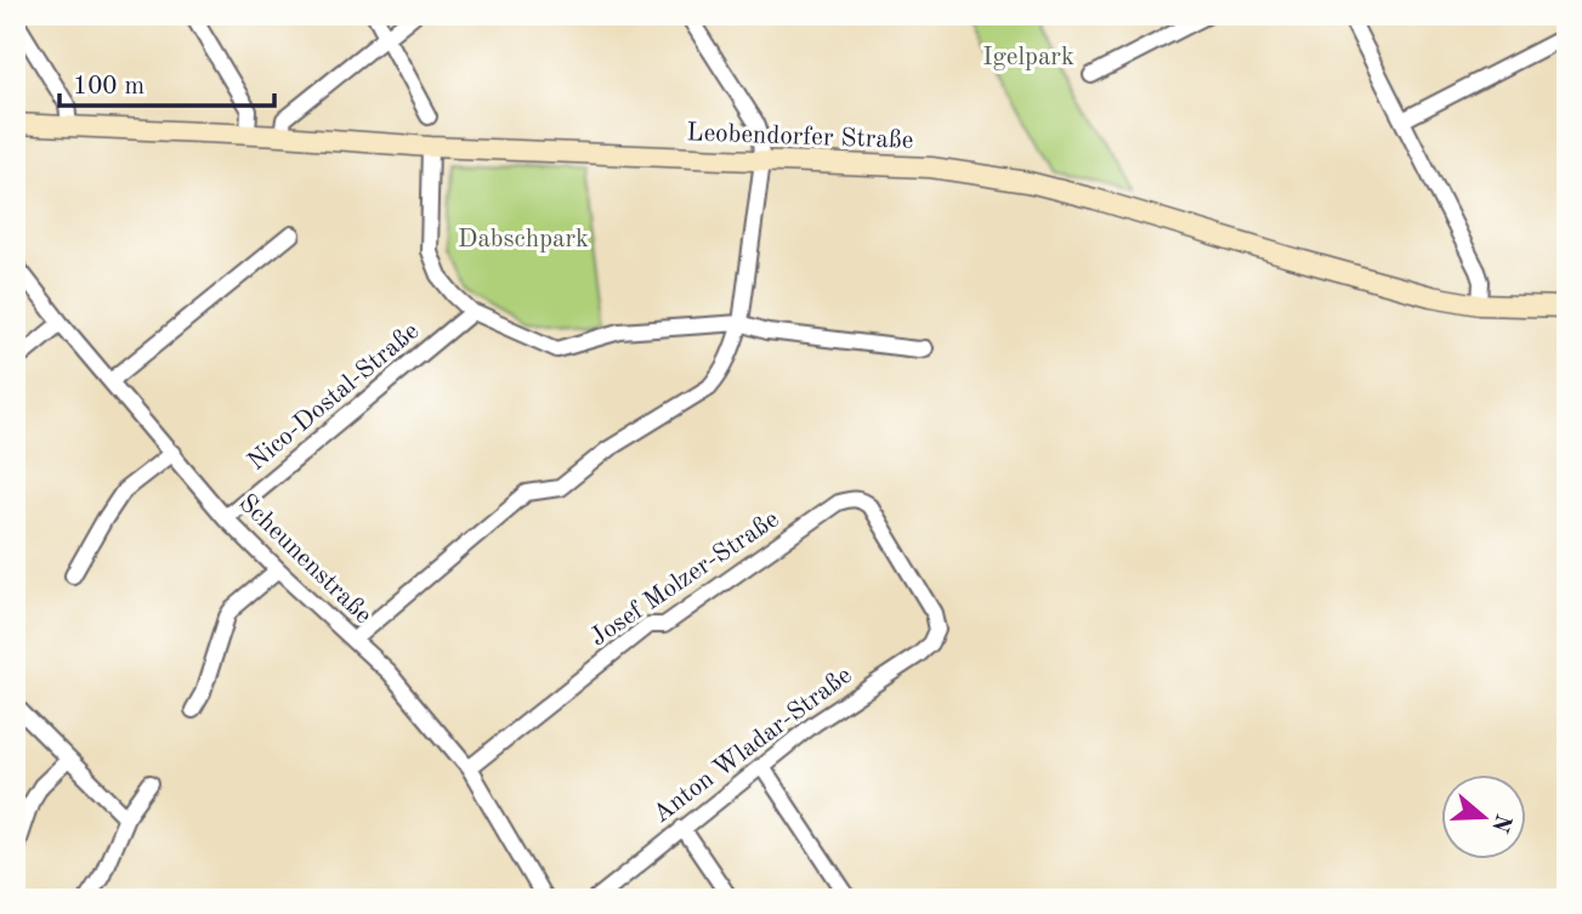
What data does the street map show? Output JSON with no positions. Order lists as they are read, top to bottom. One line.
{"streets":{"main road":["Leobendorfer Straße"],"street":["Nico-Dostal-Straße","Scheunenstraße","Josef Molzer-Straße","Anton Wladar-Straße"]},"crossings":[["Nico-Dostal-Straße","Scheunenstraße"],["Scheunenstraße","Josef Molzer-Straße"],["Josef Molzer-Straße","Anton Wladar-Straße"]],"parks":["Igelpark","Dabschpark"],"scale_bar":"100 m","north":"right"}
